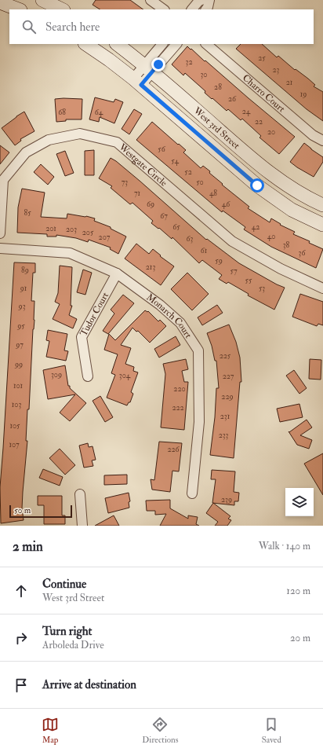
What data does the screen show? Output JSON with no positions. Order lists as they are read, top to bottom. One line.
{"streets":{"main road":["West 3rd Street"],"street":["Charro Court","Westgate Circle","Tudor Court","Monarch Court"]},"crossings":[["Tudor Court","Monarch Court"]],"house_numbers":["25","32","23","30","21","28","19","26","24","68","64","22","20","56","54","52","73","50","71","48","69","46","85","67","65","42","201","203","205","40","207","63","38","61","36","59","213","89","57","55","91","53","93","95","97","225","99","309","304","227","101","220","229","103","222","231","105","233","107","226","239"],"scale_bar":"50 m","page":{"search":"Search here","scale":"50 m","heading":["2 min","Walk · 140 m"],"list":[["Continue","West 3rd Street","120 m"],["Turn right","Arboleda Drive","20 m"],"Arrive at destination"],"nav":["Map","Directions","Saved"]}}
